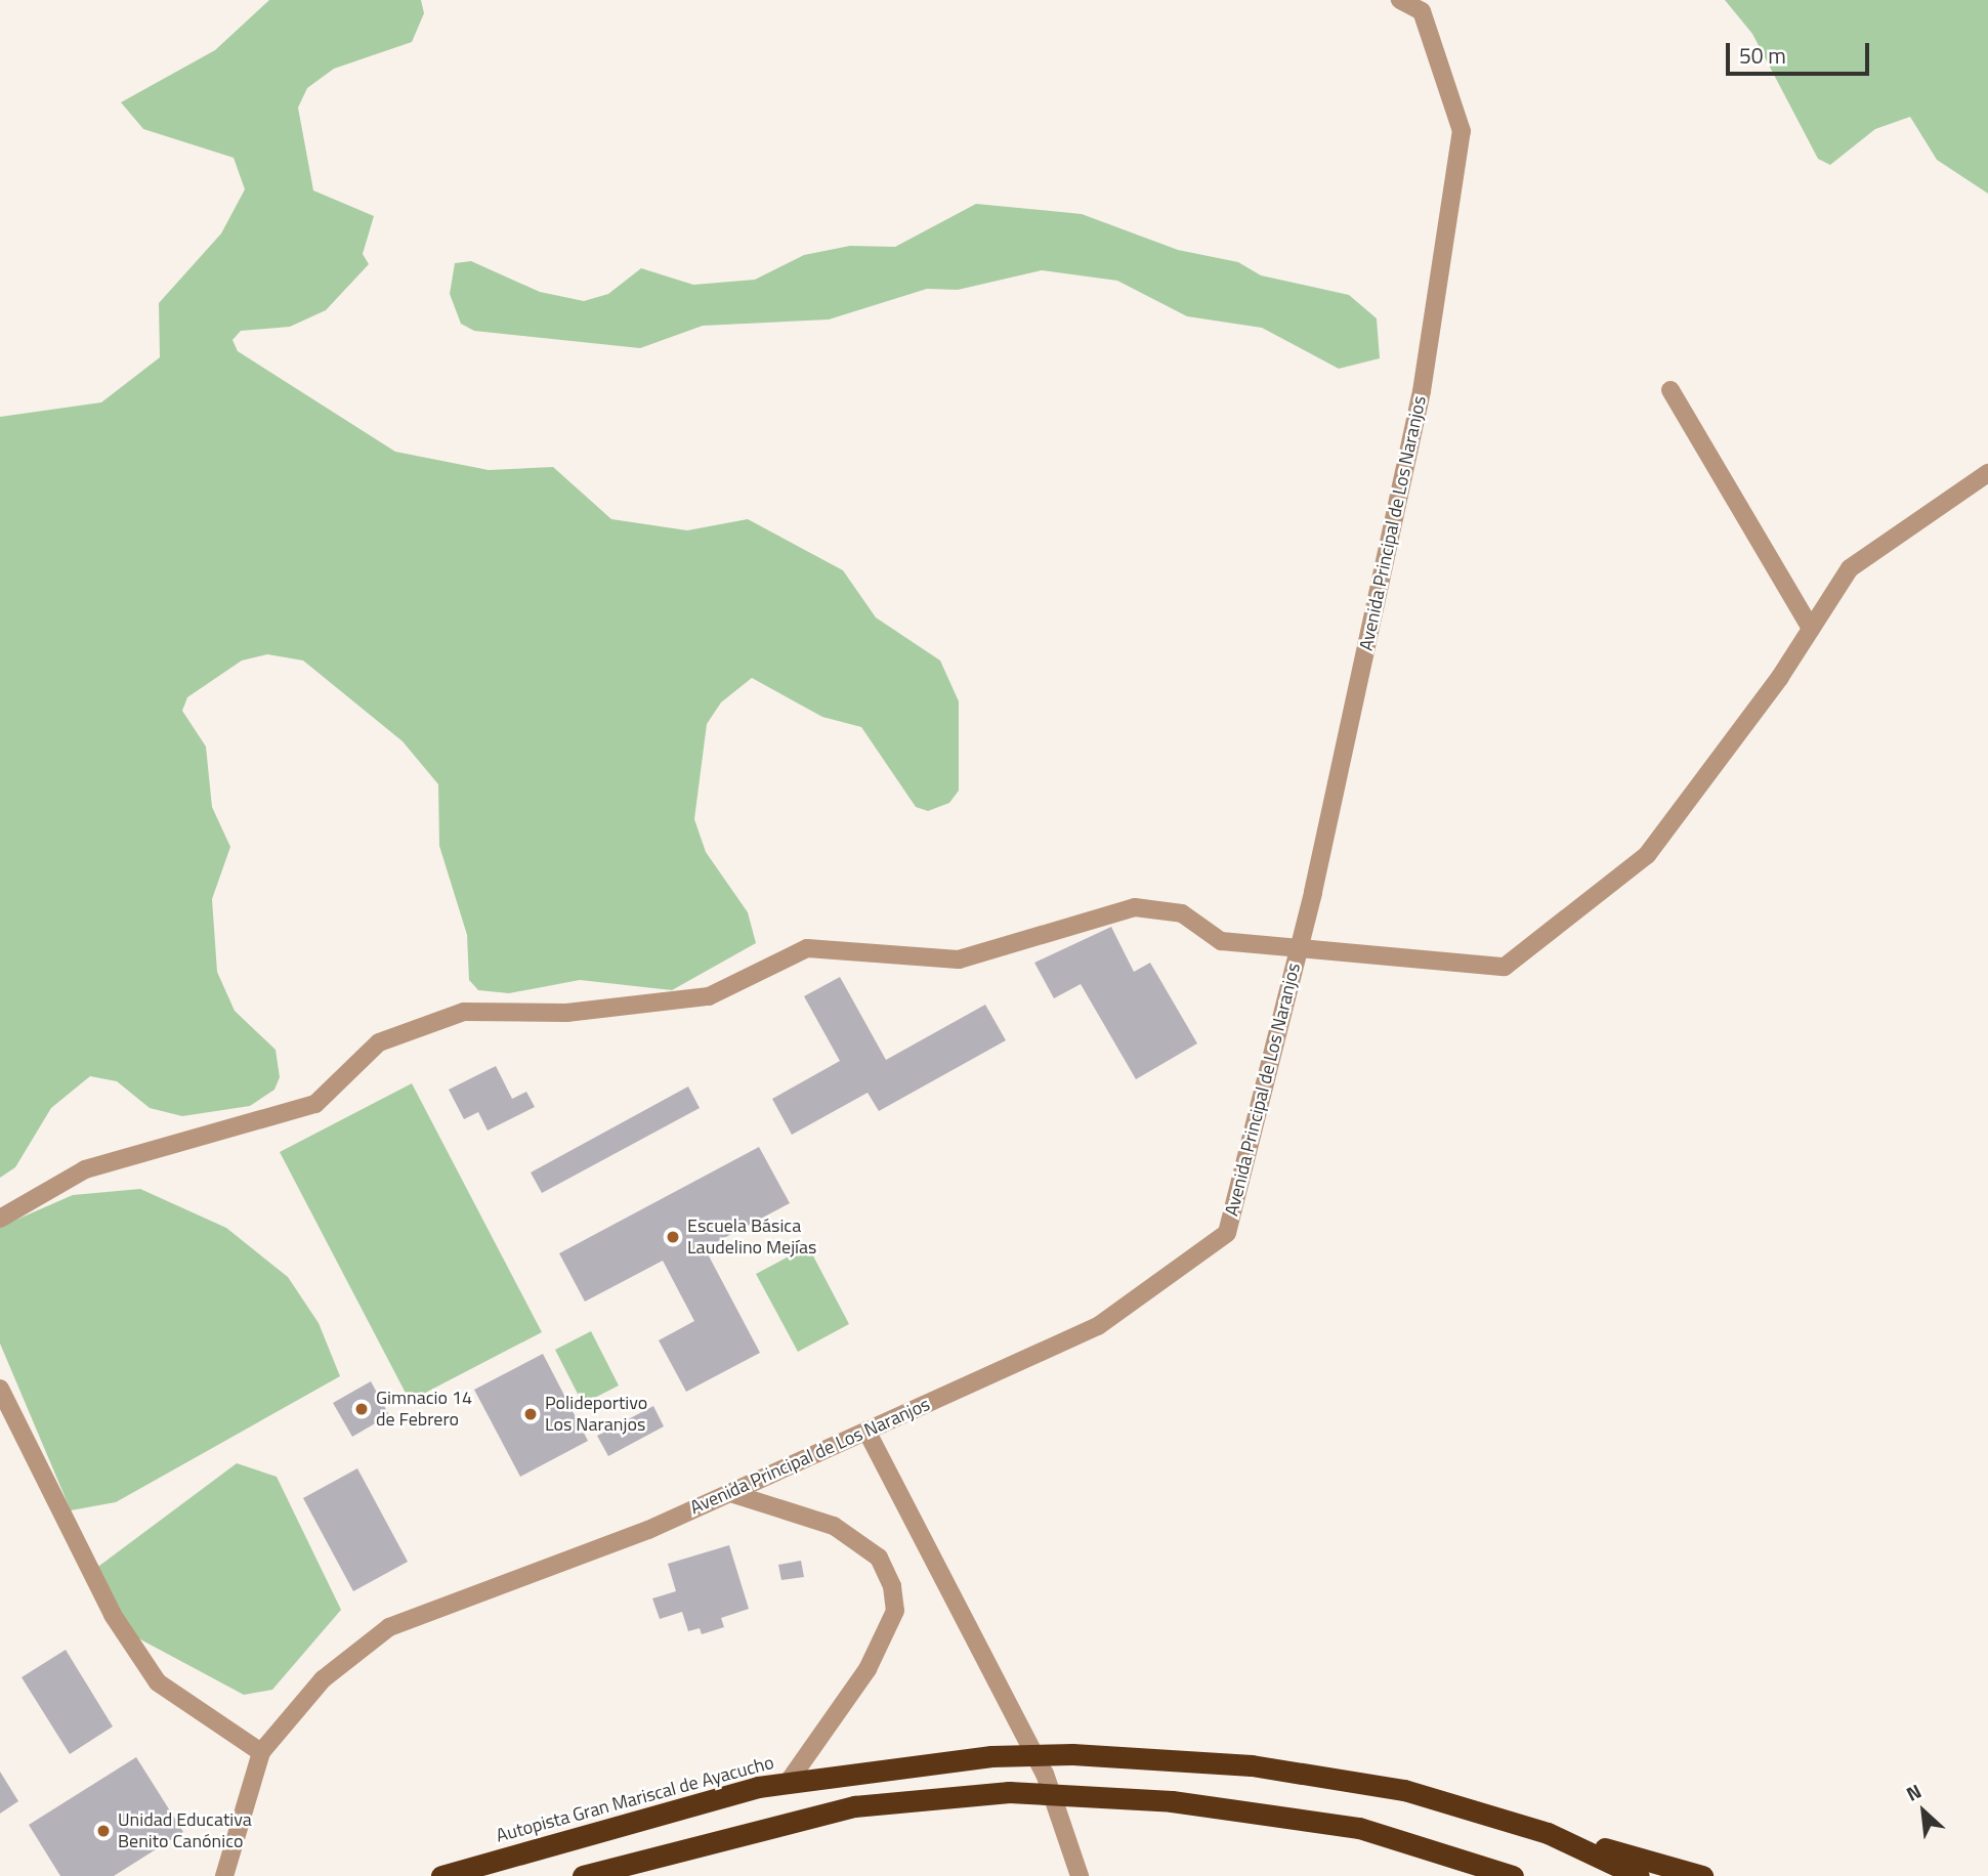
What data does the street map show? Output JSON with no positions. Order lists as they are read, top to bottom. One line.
{"streets":{"highway":["Autopista Gran Mariscal de Ayacucho"],"street":["Avenida Principal de Los Naranjos"]},"places":["Escuela Básica Laudelino Mejías","Gimnacio 14 de Febrero","Polideportivo Los Naranjos","Unidad Educativa Benito Canónico"],"scale_bar":"50 m","north":"top left"}
